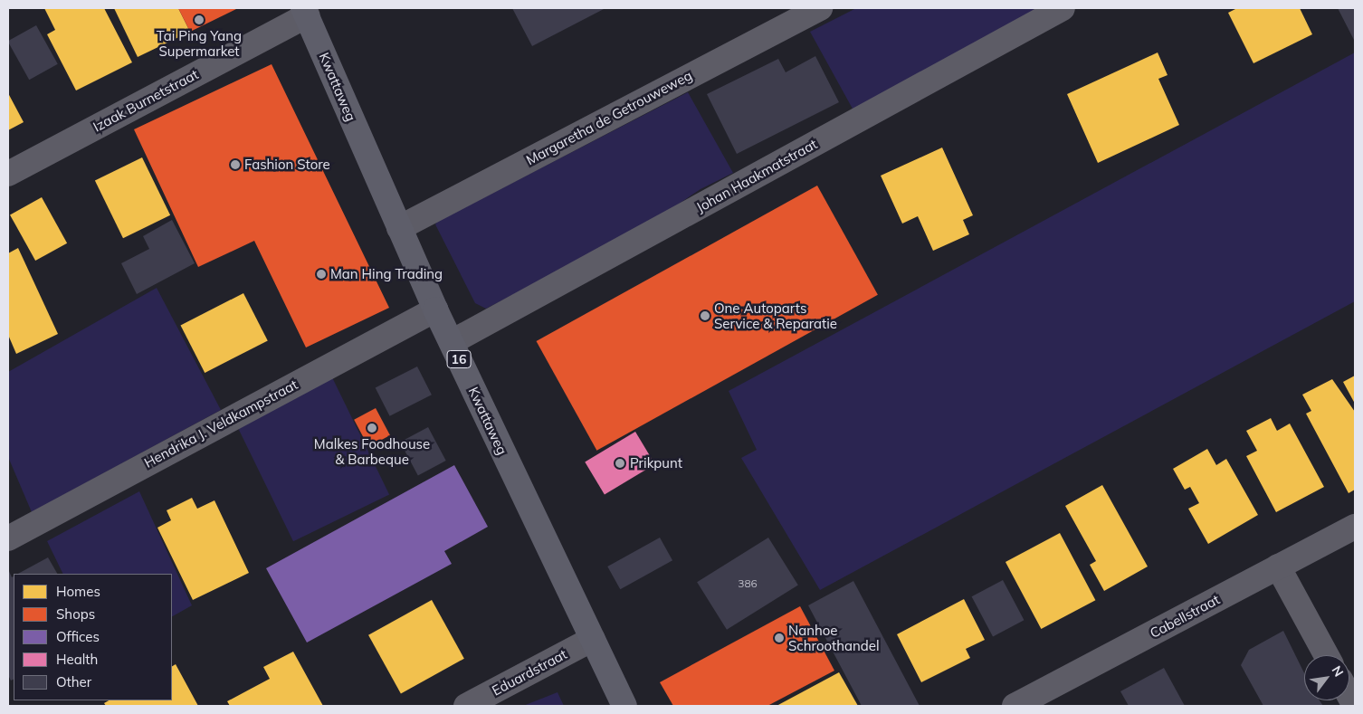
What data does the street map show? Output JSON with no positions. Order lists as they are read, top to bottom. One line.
{"streets":{"main road":["Kwattaweg","16"],"street":["Izaak Burnetstraat","Margaretha de Getrouweweg","Johan Haakmatstraat","Hendrika J. Veldkampstraat","Cabellstraat","Eduardstraat"]},"crossings":[["Kwattaweg","Izaak Burnetstraat"],["Kwattaweg","Margaretha de Getrouweweg"],["Kwattaweg","Johan Haakmatstraat"],["Kwattaweg","Hendrika J. Veldkampstraat"],["Kwattaweg","Eduardstraat"]],"places":["Tai Ping Yang Supermarket","Fashion Store","Man Hing Trading","One Autoparts Service & Reparatie","Malkes Foodhouse & Barbeque","Prikpunt","Nanhoe Schroothandel"],"house_numbers":["386"],"legend":["Homes","Shops","Offices","Health","Other"],"north":"top right"}
